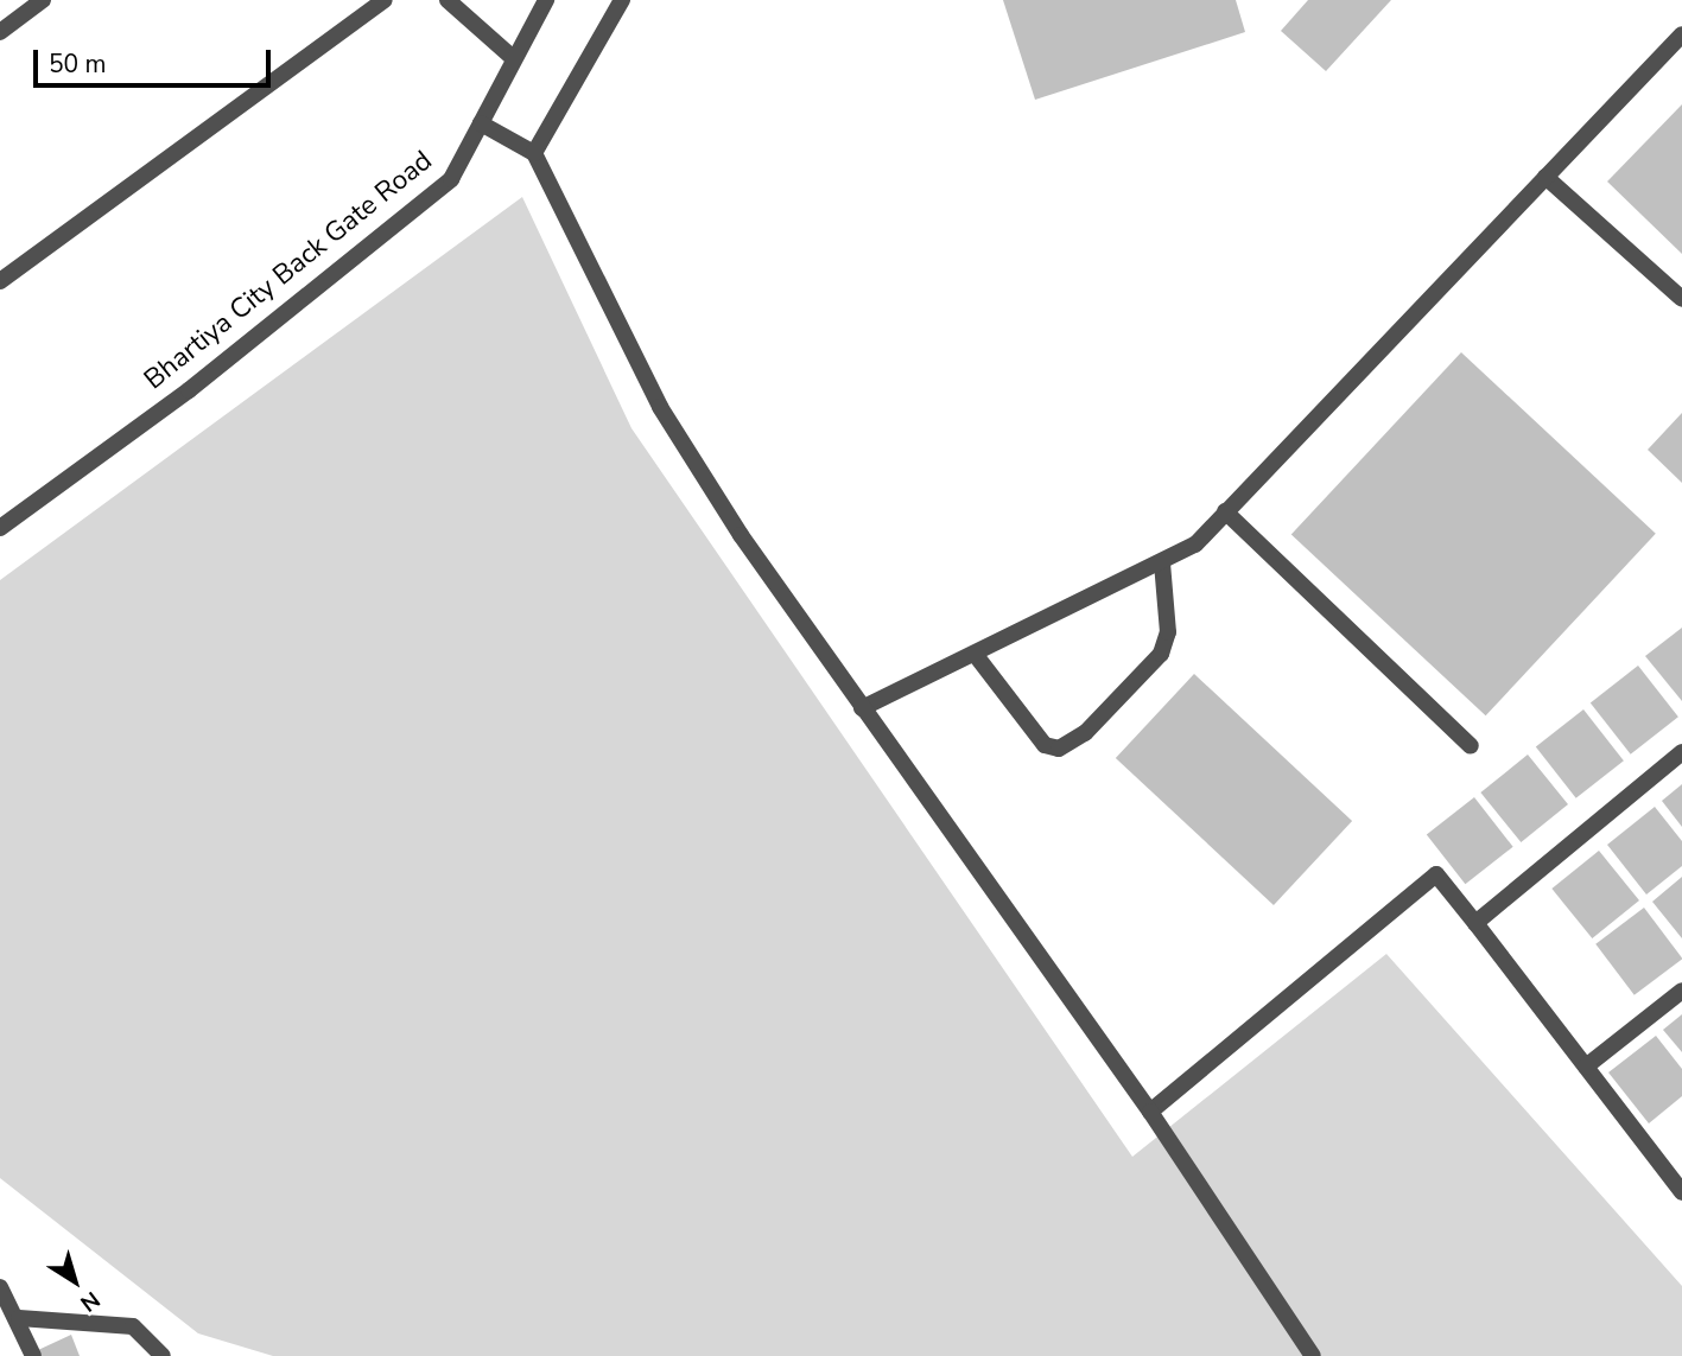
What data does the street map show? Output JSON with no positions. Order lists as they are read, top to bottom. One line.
{"streets":{"street":["Bhartiya City Back Gate Road"]},"scale_bar":"50 m","north":"bottom right"}
